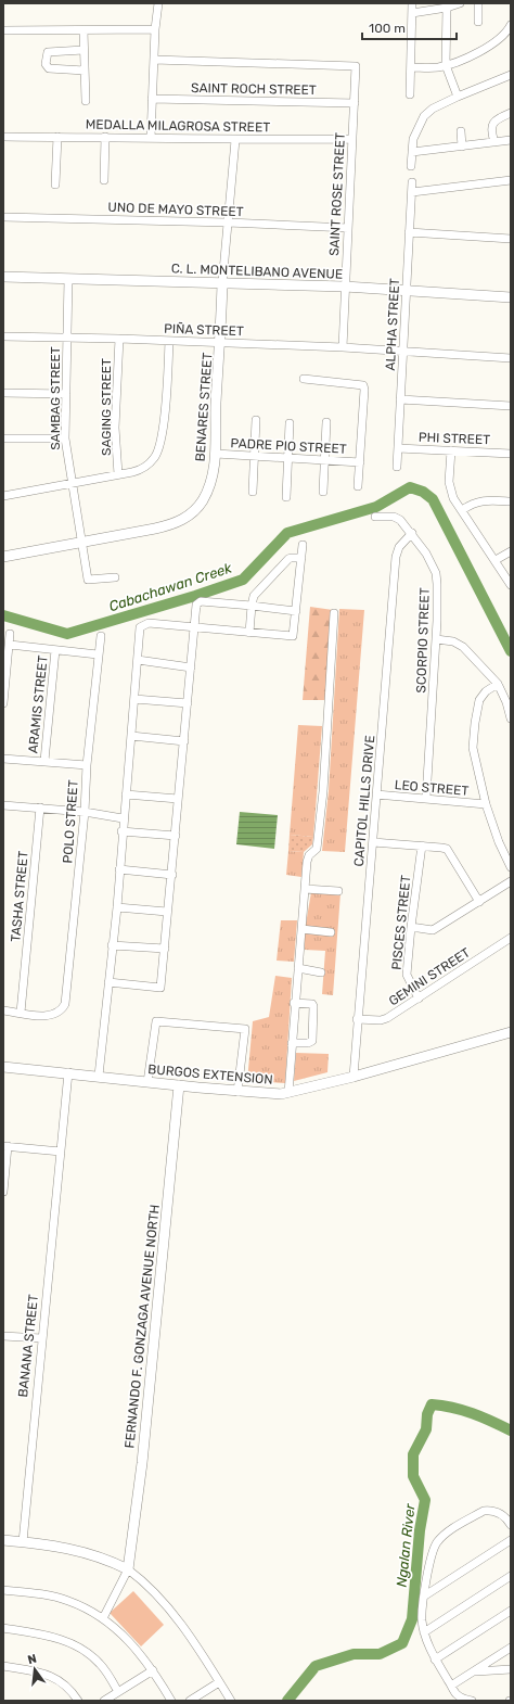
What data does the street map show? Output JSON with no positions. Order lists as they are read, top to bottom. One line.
{"streets":{"street":["SAINT ROCH STREET","MEDALLA MILAGROSA STREET","SAINT ROSE STREET","UNO DE MAYO STREET","C. L. MONTELIBANO AVENUE","ALPHA STREET","PIÑA STREET","SAMBAG STREET","SAGING STREET","BENARES STREET","PHI STREET","PADRE PIO STREET","SCORPIO STREET","ARAMIS STREET","LEO STREET","CAPITOL HILLS DRIVE","POLO STREET","TASHA STREET","PISCES STREET","GEMINI STREET","BURGOS EXTENSION","FERNANDO F. GONZAGA AVENUE NORTH","BANANA STREET"]},"crossings":[["SAINT ROCH STREET","SAINT ROSE STREET"],["MEDALLA MILAGROSA STREET","SAINT ROSE STREET"],["SAINT ROSE STREET","UNO DE MAYO STREET"],["SAINT ROSE STREET","C. L. MONTELIBANO AVENUE"],["SAINT ROSE STREET","PIÑA STREET"],["C. L. MONTELIBANO AVENUE","ALPHA STREET"],["C. L. MONTELIBANO AVENUE","SAMBAG STREET"],["C. L. MONTELIBANO AVENUE","BENARES STREET"],["ALPHA STREET","PIÑA STREET"],["ALPHA STREET","PHI STREET"],["PIÑA STREET","SAMBAG STREET"],["PIÑA STREET","SAGING STREET"],["PIÑA STREET","BENARES STREET"],["SAMBAG STREET","BENARES STREET"],["BENARES STREET","PADRE PIO STREET"],["SCORPIO STREET","LEO STREET"],["SCORPIO STREET","CAPITOL HILLS DRIVE"],["LEO STREET","CAPITOL HILLS DRIVE"],["CAPITOL HILLS DRIVE","GEMINI STREET"],["CAPITOL HILLS DRIVE","BURGOS EXTENSION"],["POLO STREET","TASHA STREET"],["PISCES STREET","GEMINI STREET"],["BURGOS EXTENSION","FERNANDO F. GONZAGA AVENUE NORTH"],["BURGOS EXTENSION","BANANA STREET"]],"water":["Cabachawan Creek","Ngalan River"],"scale_bar":"100 m","north":"top"}
